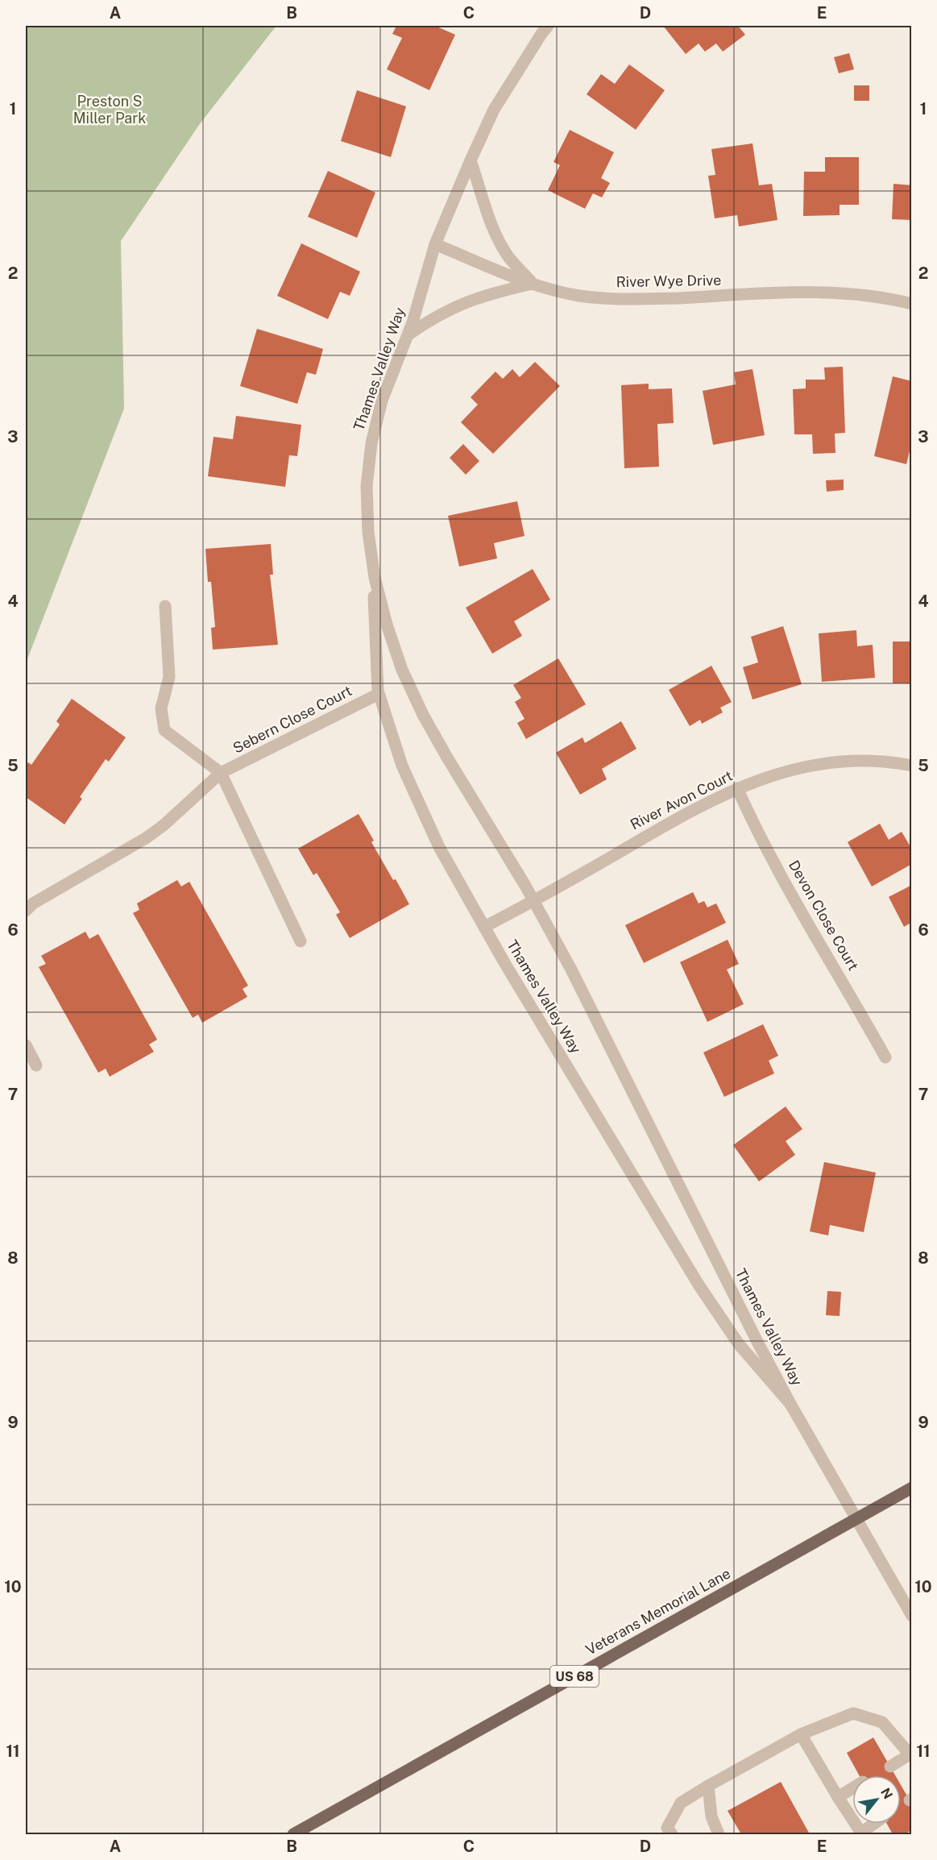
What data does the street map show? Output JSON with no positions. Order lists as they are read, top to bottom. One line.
{"streets":{"main road":["Veterans Memorial Lane","US 68"],"street":["River Wye Drive","Thames Valley Way","Sebern Close Court","River Avon Court","Devon Close Court"]},"crossings":[["River Wye Drive","Thames Valley Way"],["Thames Valley Way","Sebern Close Court"],["Thames Valley Way","River Avon Court"],["Thames Valley Way","Veterans Memorial Lane"],["River Avon Court","Devon Close Court"]],"parks":["Preston S Miller Park"],"north":"top right","grid":{"columns":["A","B","C","D","E"],"rows":["1","2","3","4","5","6","7","8","9","10","11"]}}
